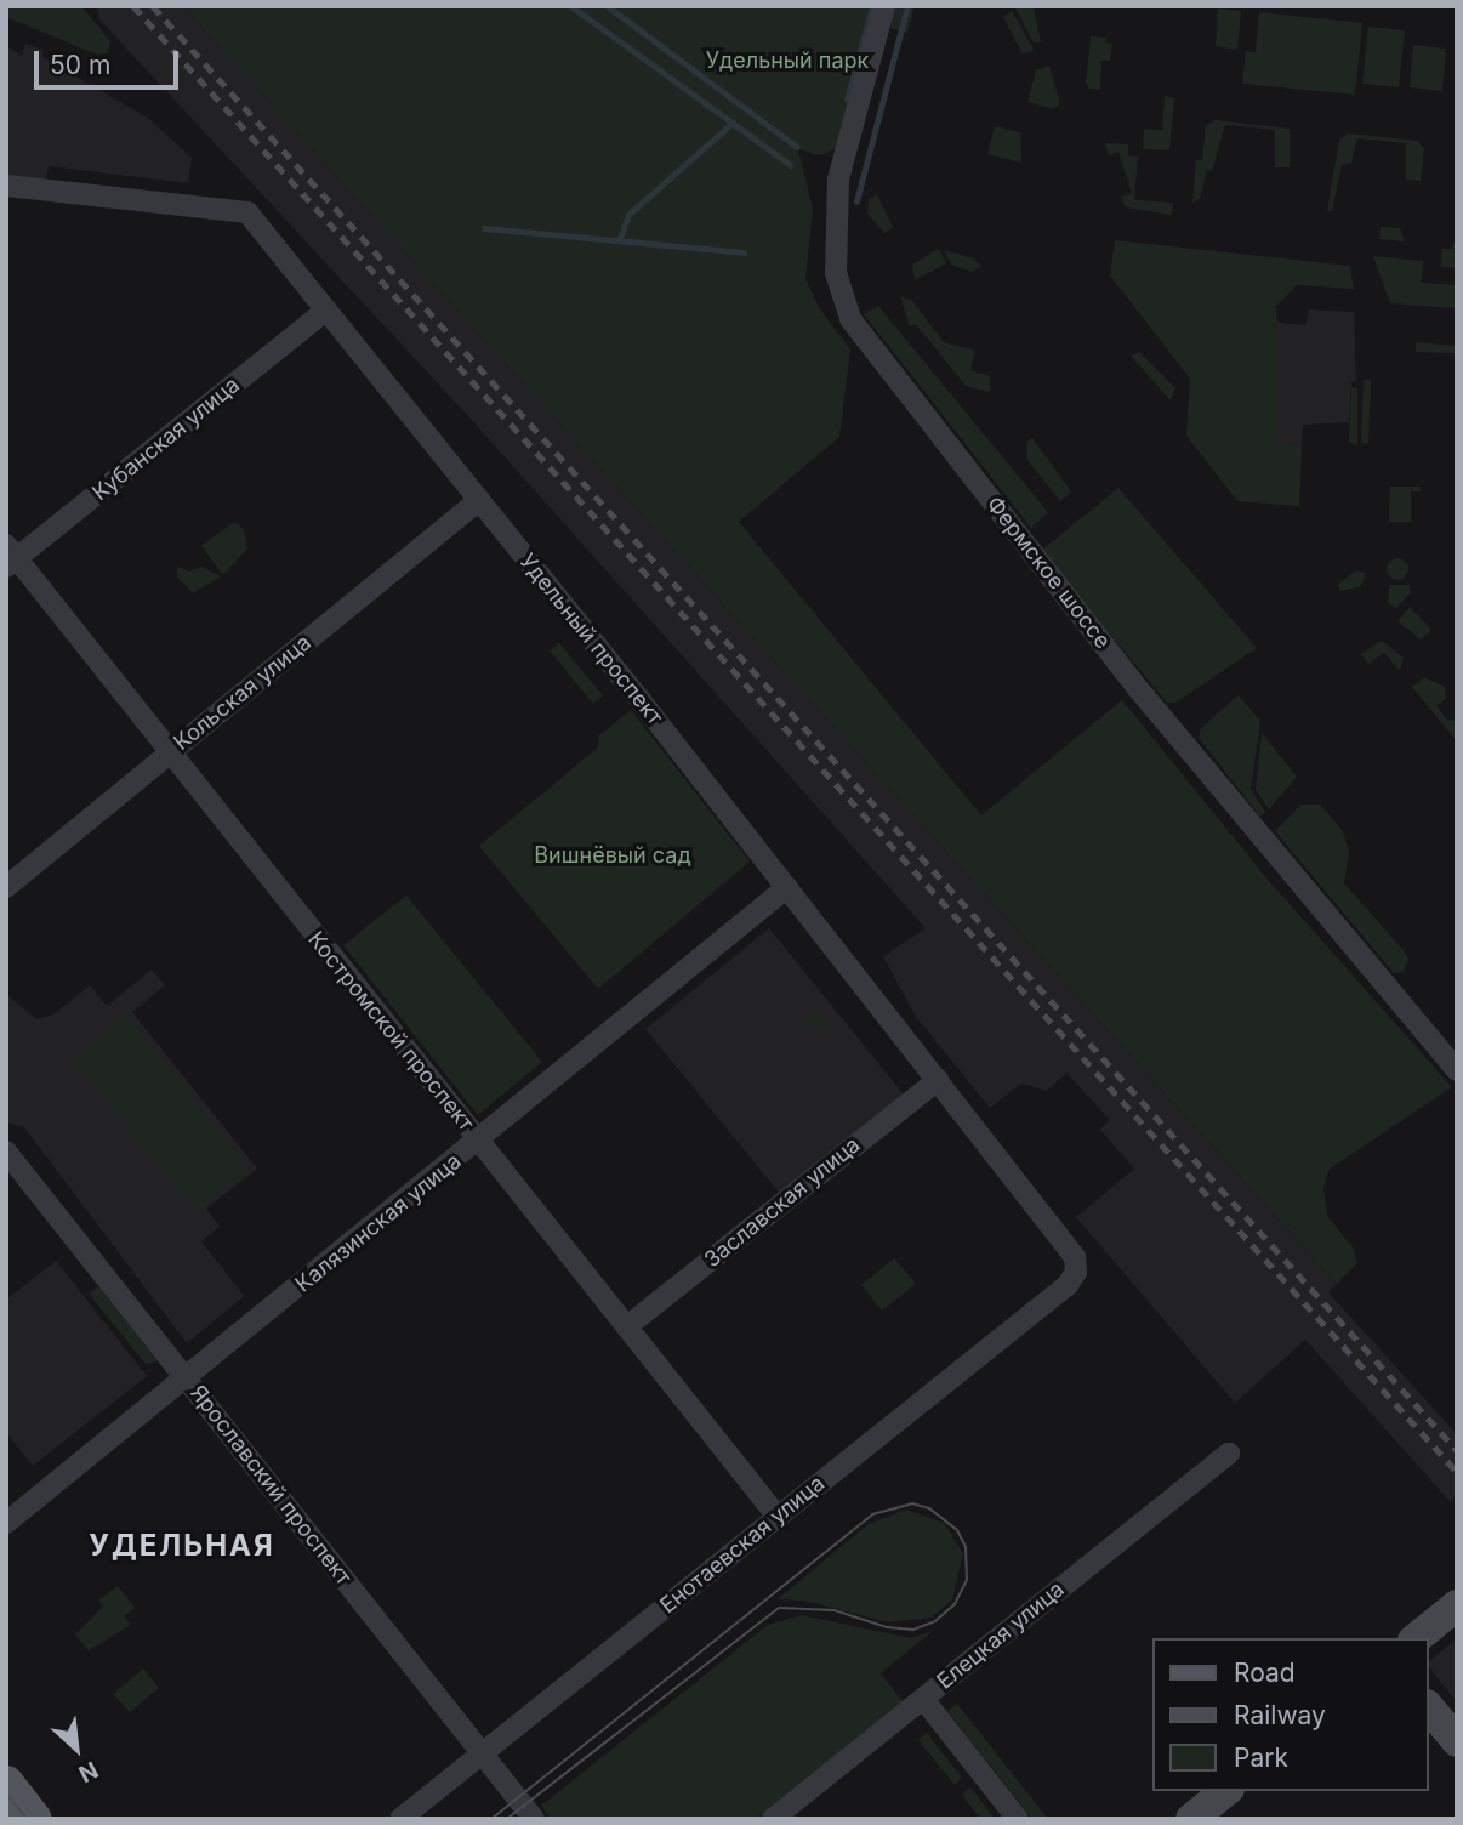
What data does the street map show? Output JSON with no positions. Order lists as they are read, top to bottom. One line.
{"streets":{"street":["Кубанская улица","Фермское шоссе","Удельный проспект","Кольская улица","Костромской проспект","Заславская улица","Калязинская улица","Ярославский проспект","Енотаевская улица","Елецкая улица"]},"crossings":[["Кубанская улица","Удельный проспект"],["Кубанская улица","Костромской проспект"],["Удельный проспект","Кольская улица"],["Удельный проспект","Заславская улица"],["Удельный проспект","Калязинская улица"],["Удельный проспект","Енотаевская улица"],["Кольская улица","Костромской проспект"],["Костромской проспект","Заславская улица"],["Костромской проспект","Калязинская улица"],["Костромской проспект","Енотаевская улица"],["Калязинская улица","Ярославский проспект"],["Ярославский проспект","Енотаевская улица"]],"districts":["УДЕЛЬНАЯ"],"parks":["Удельный парк","Вишнёвый сад"],"legend":["Road","Railway","Park"],"scale_bar":"50 m","north":"bottom right"}
